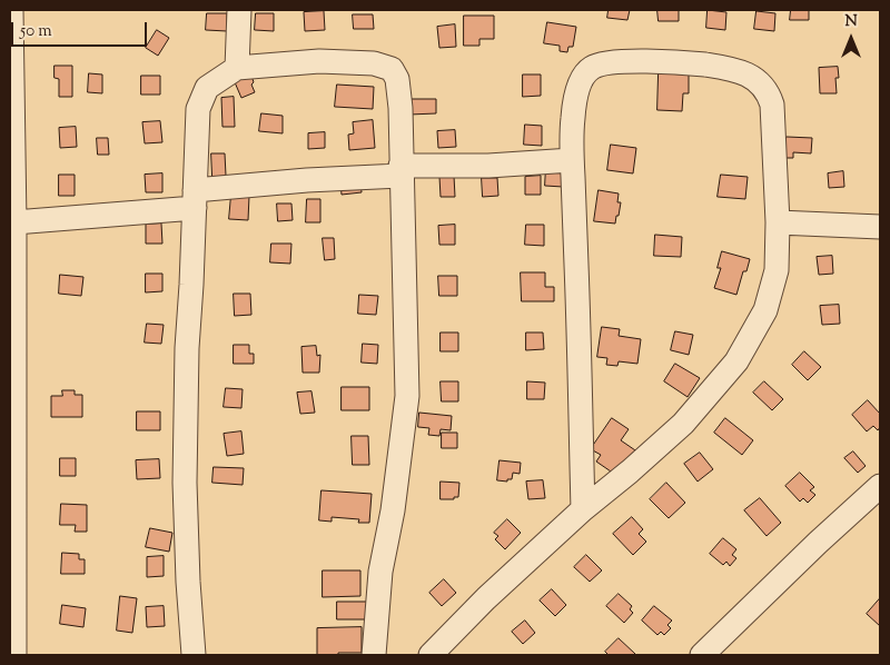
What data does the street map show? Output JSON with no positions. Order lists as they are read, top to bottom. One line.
{"scale_bar":"50 m","north":"top"}
